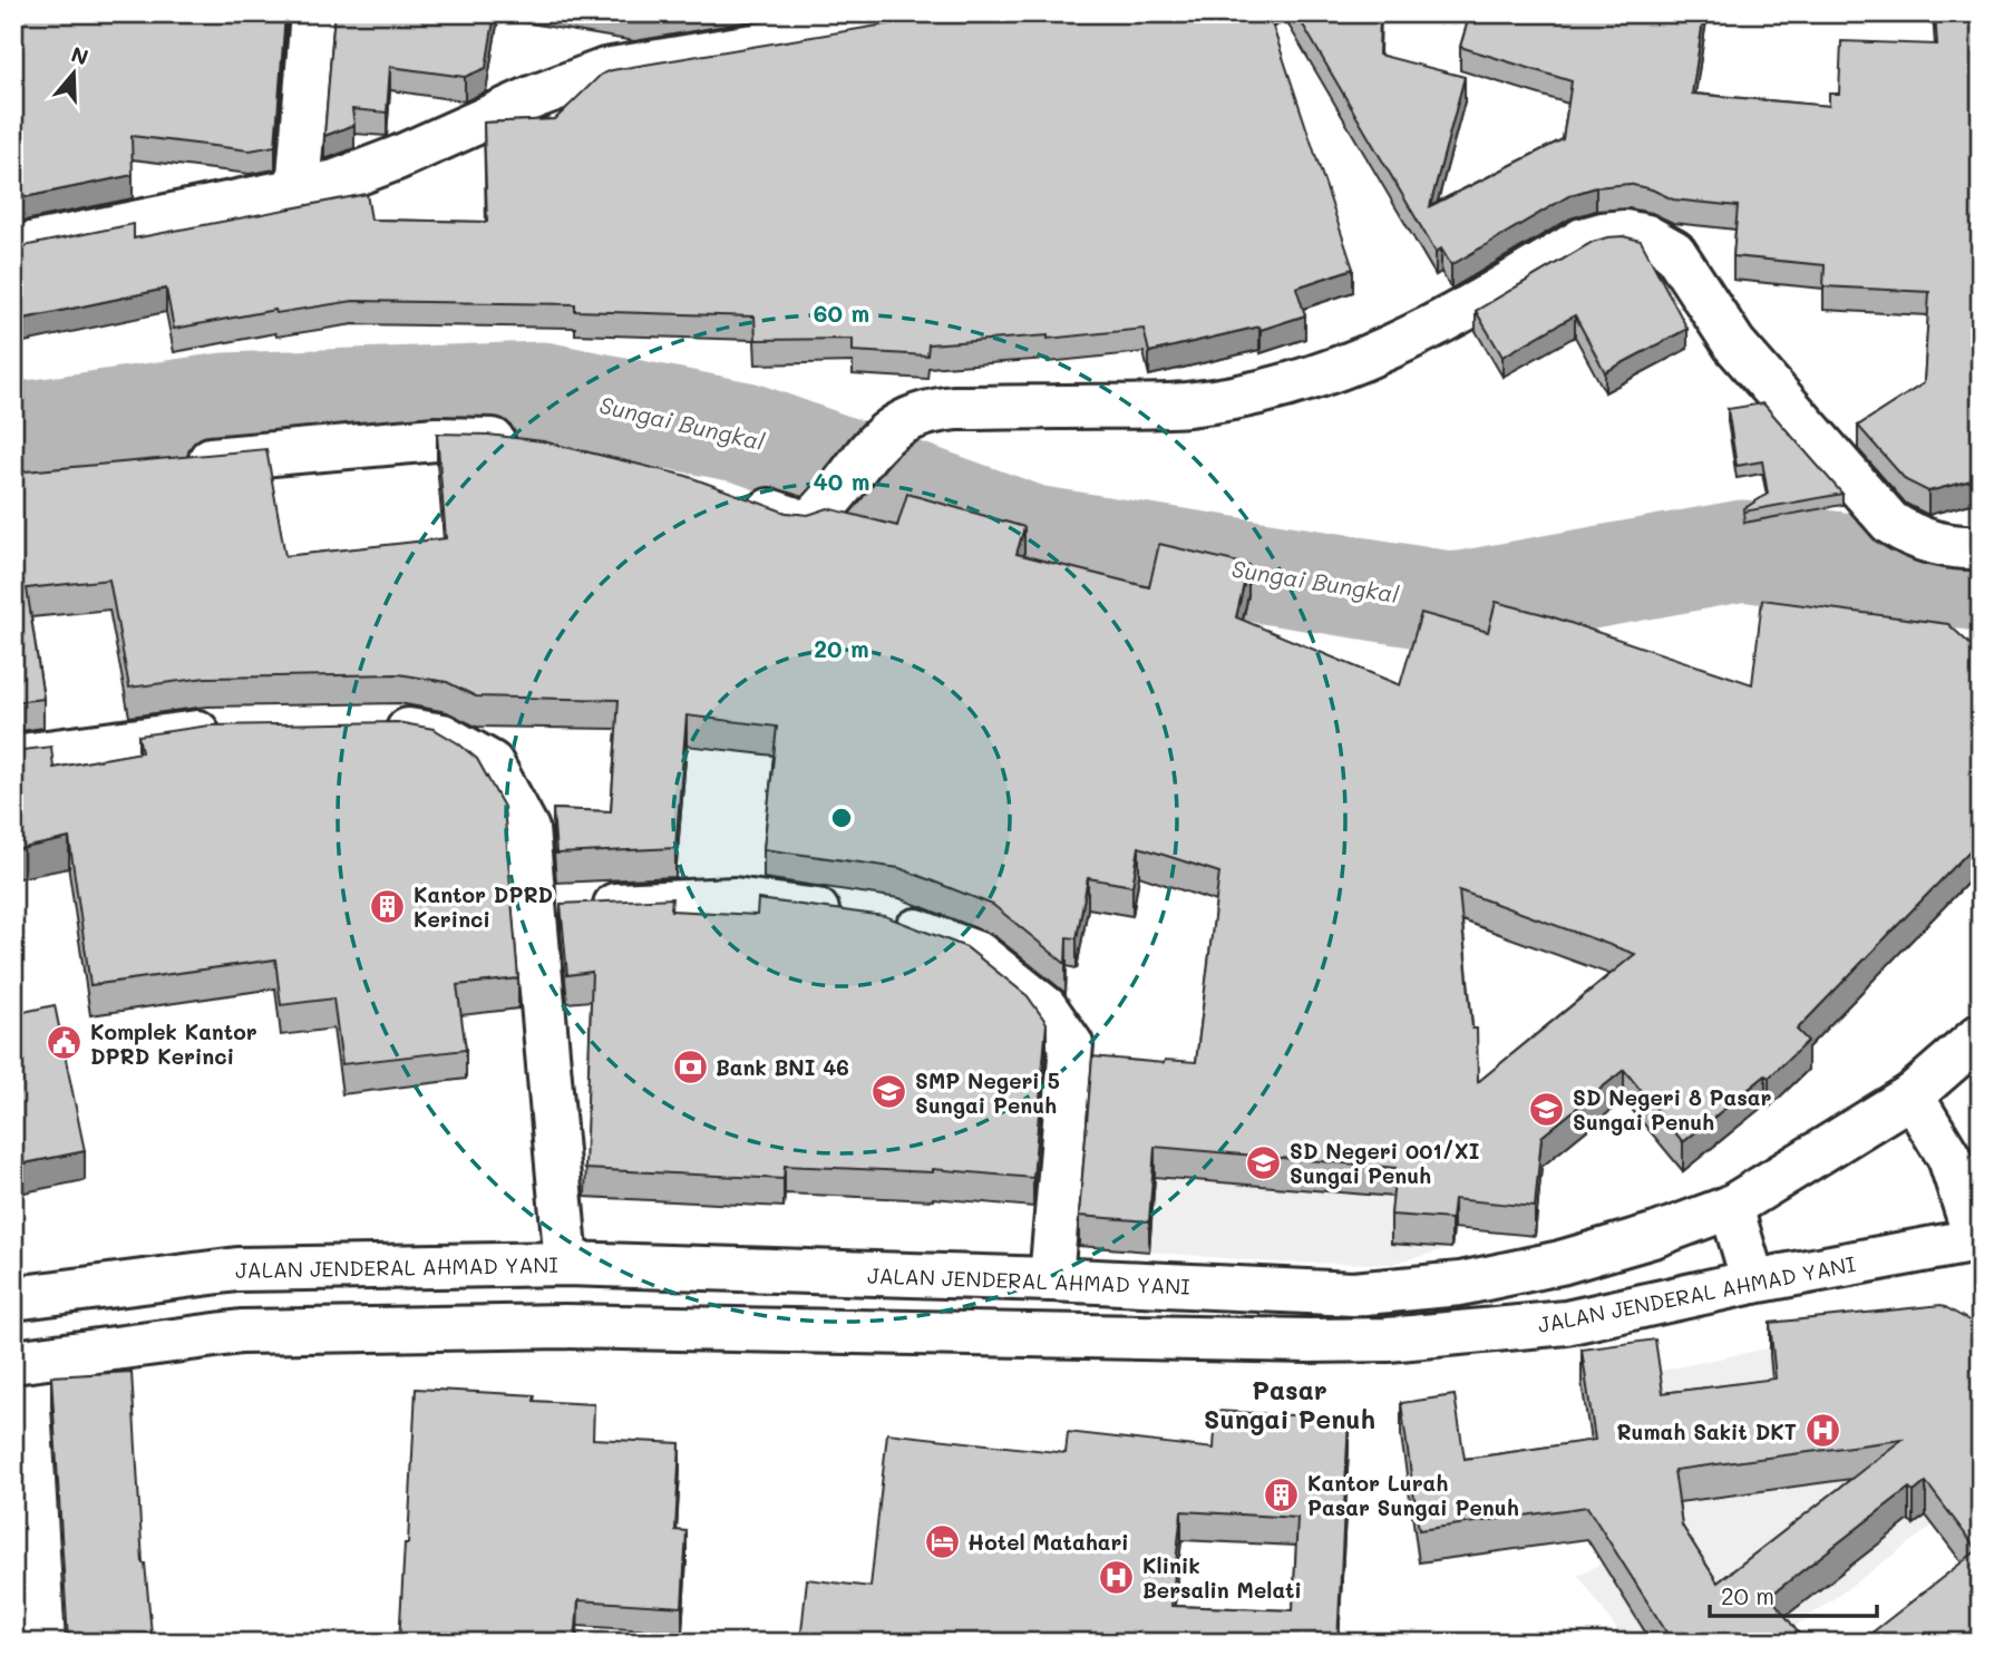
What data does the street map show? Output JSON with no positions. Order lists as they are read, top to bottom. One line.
{"streets":{"street":["JALAN JENDERAL AHMAD YANI"]},"districts":["Pasar Sungai Penuh"],"water":["Sungai Bungkal"],"places":{"building":["Kantor DPRD Kerinci","Kantor Lurah Pasar Sungai Penuh"],"public building":["Komplek Kantor DPRD Kerinci"],"bank":["Bank BNI 46"],"school or university":["SMP Negeri 5 Sungai Penuh","SD Negeri 8 Pasar Sungai Penuh","SD Negeri 001/XI Sungai Penuh"],"hospital":["Rumah Sakit DKT","Klinik Bersalin Melati"],"hotel":["Hotel Matahari"]},"scale_bar":"20 m","north":"top","rings":["60 m","40 m","20 m"]}
